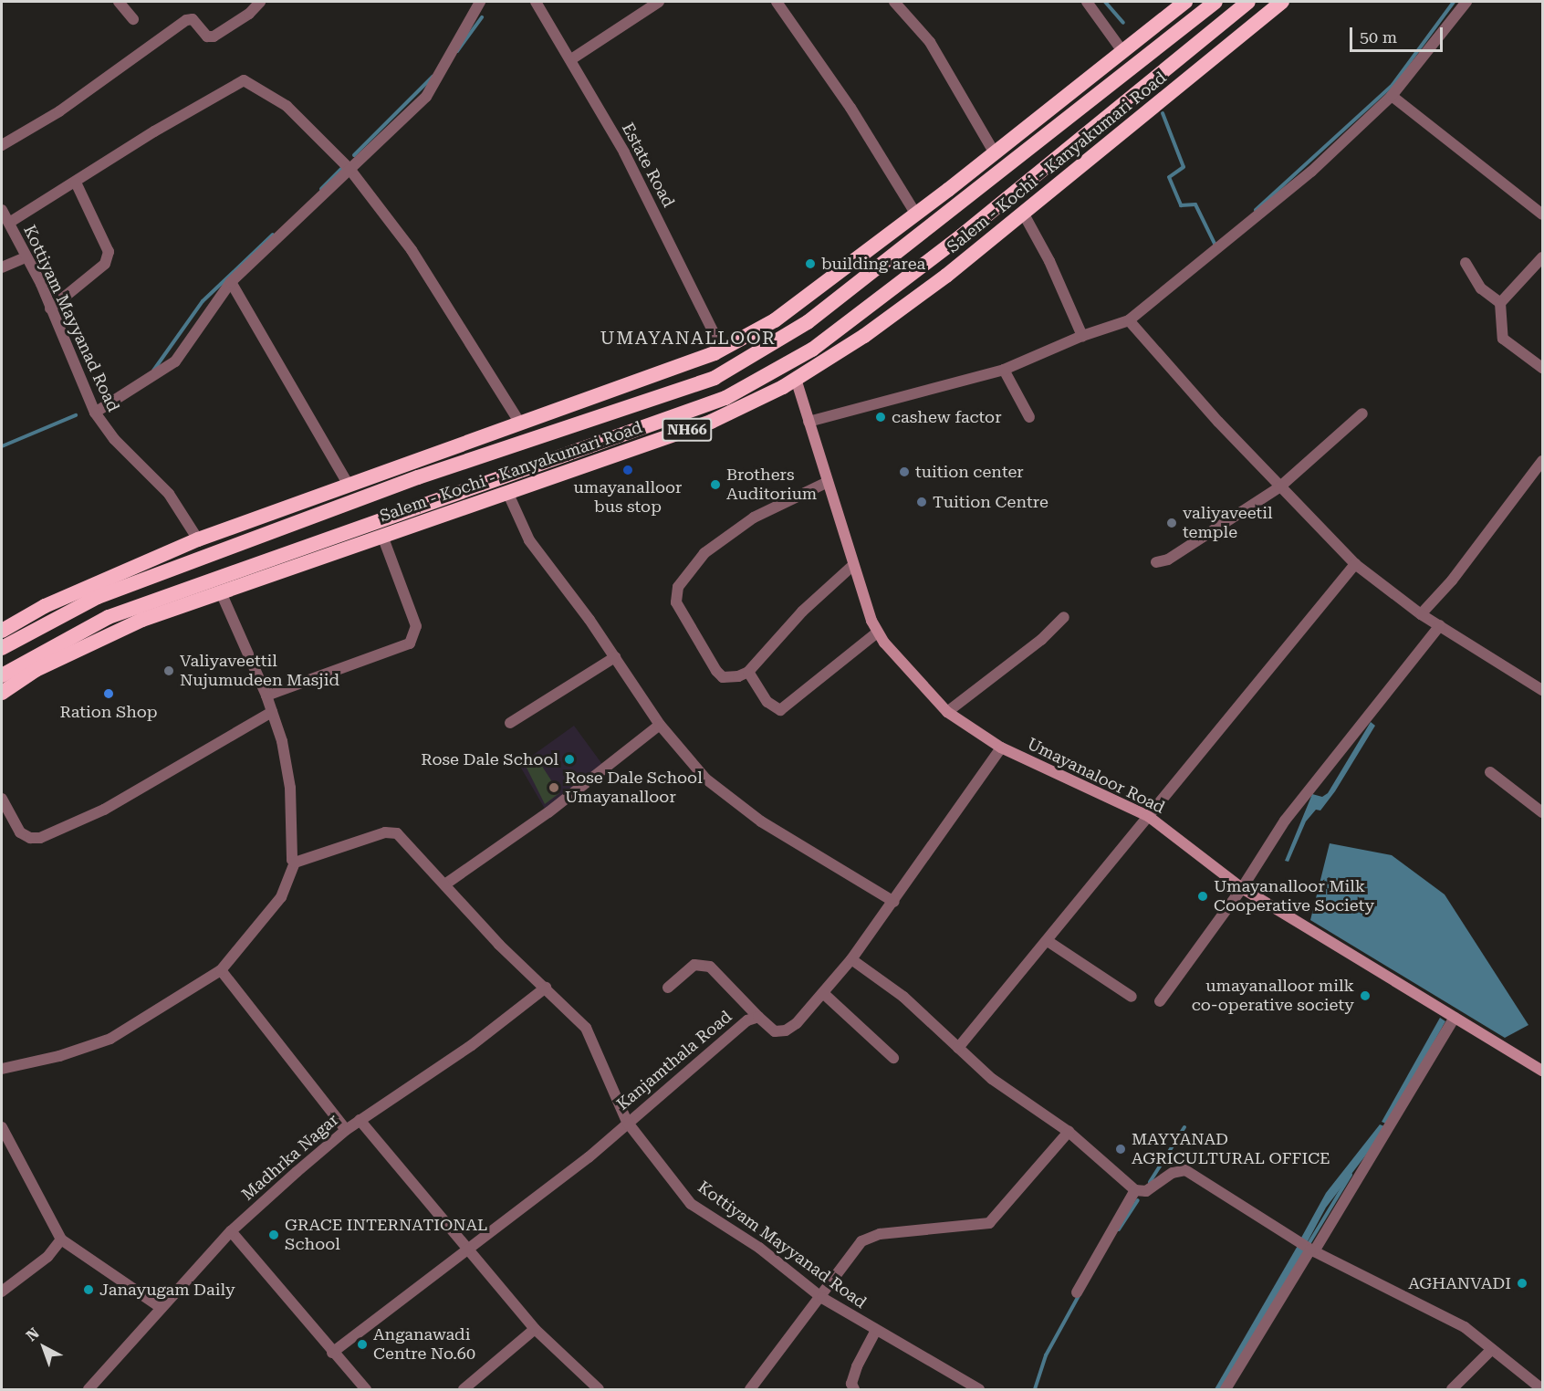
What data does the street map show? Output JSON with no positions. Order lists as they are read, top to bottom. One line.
{"streets":{"highway":["Salem - Kochi - Kanyakumari Road","NH66"],"main road":["Umayanaloor Road"],"street":["Estate Road","Kottiyam Mayyanad Road","Kanjamthala Road","Madhrka Nagar"]},"crossings":[["Salem - Kochi - Kanyakumari Road","Umayanaloor Road"],["Kottiyam Mayyanad Road","Kanjamthala Road"],["Kottiyam Mayyanad Road","Madhrka Nagar"],["Umayanaloor Road","Kanjamthala Road"]],"districts":["UMAYANALLOOR"],"places":["building area","cashew factor","umayanalloor bus stop","tuition center","Brothers Auditorium","Tuition Centre","valiyaveetil temple","Valiyaveettil Nujumudeen Masjid","Ration Shop","Rose Dale School","Rose Dale School Umayanalloor","Umayanalloor Milk Cooperative Society","umayanalloor milk co-operative society","MAYYANAD AGRICULTURAL OFFICE","GRACE INTERNATIONAL School","AGHANVADI","Janayugam Daily","Anganawadi Centre No.60"],"scale_bar":"50 m","north":"top left"}
